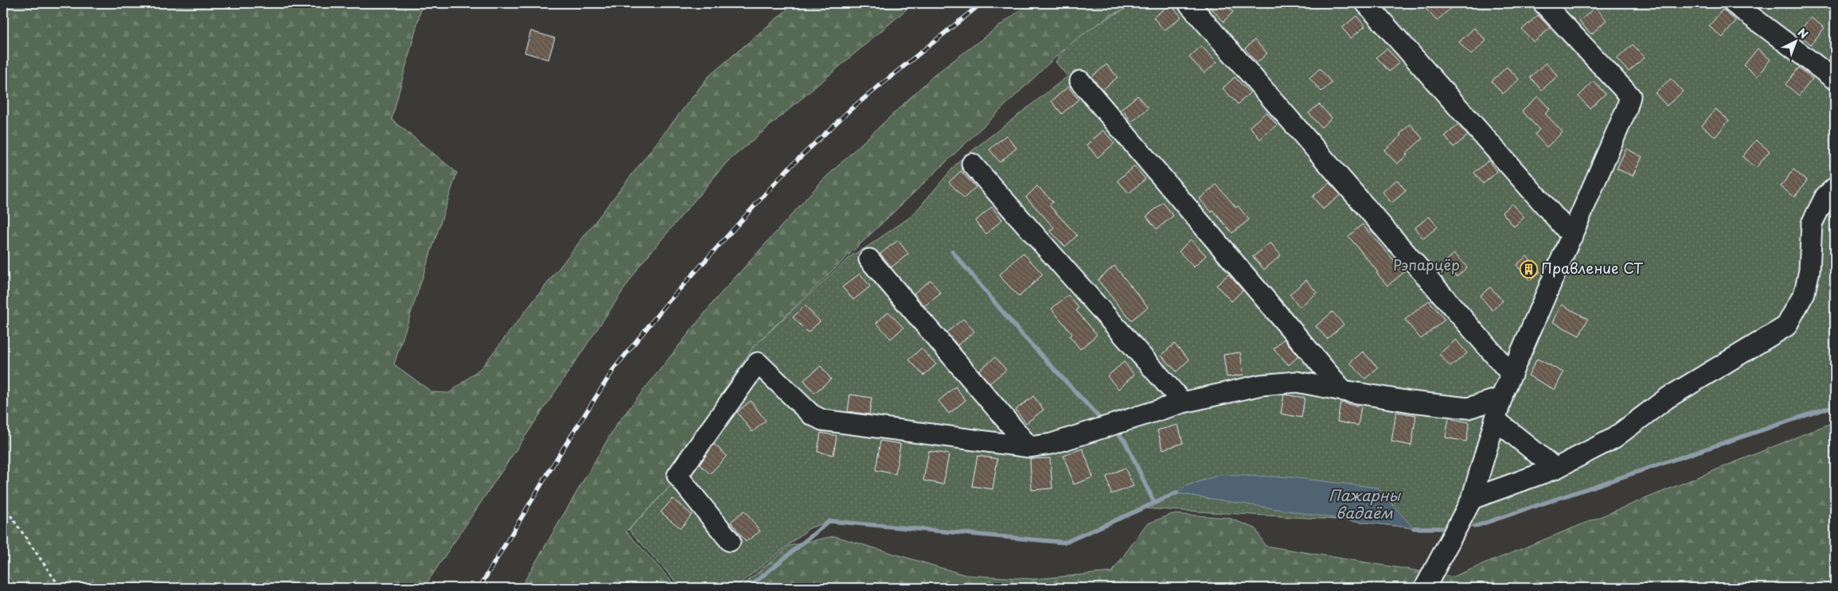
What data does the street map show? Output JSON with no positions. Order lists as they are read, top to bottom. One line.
{"water":["Пажарны вадаём"],"parks":["Рэпарцёр"],"places":{"building":["Правление СТ"]},"north":"top right"}
